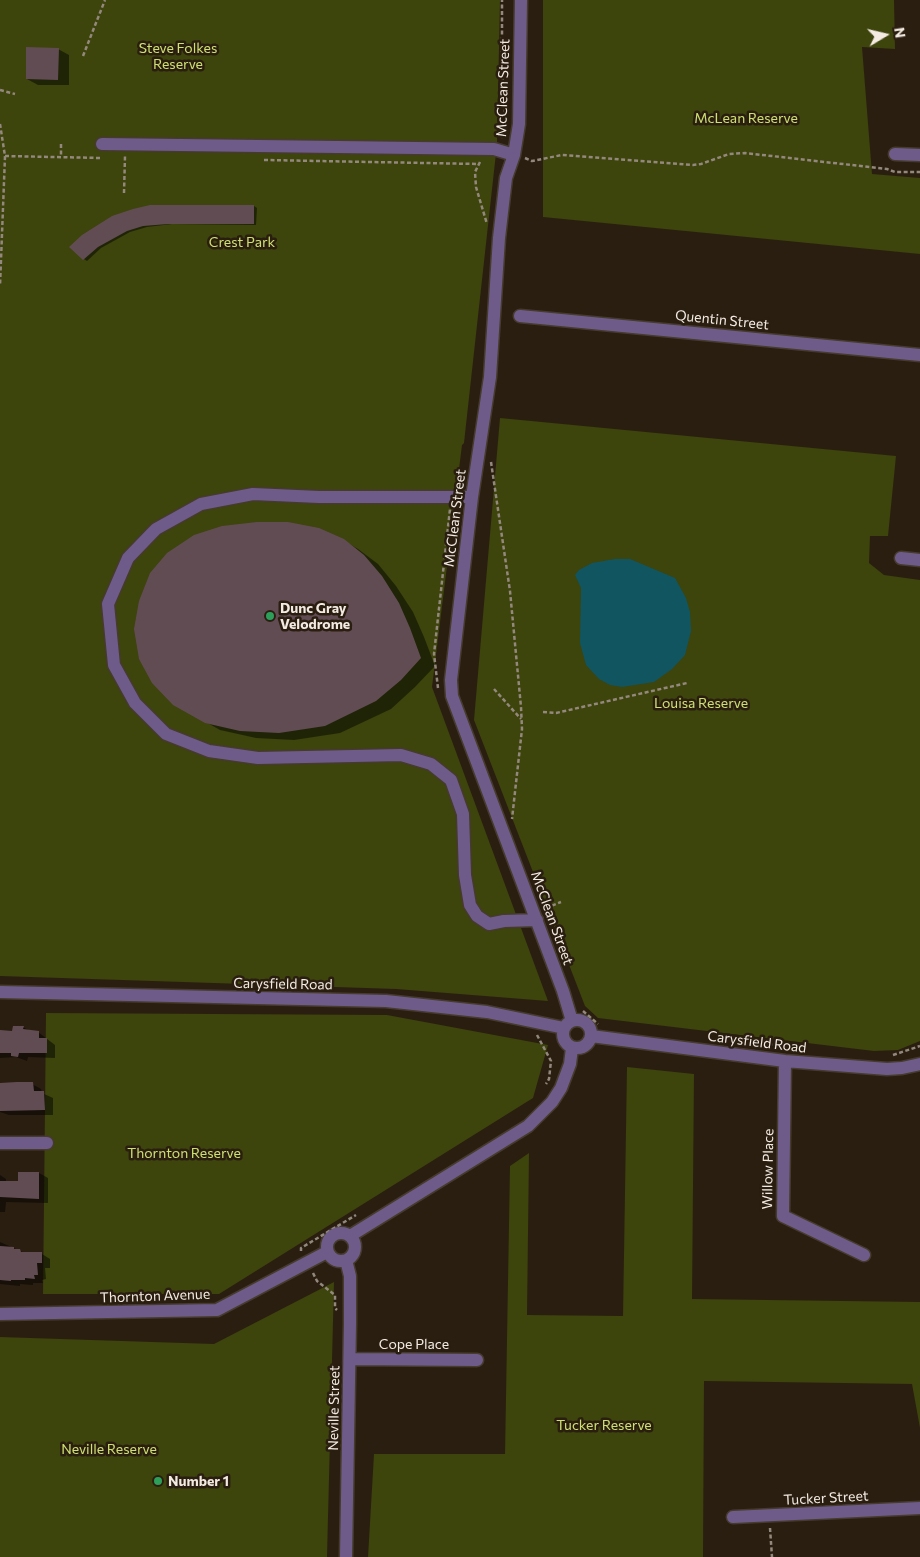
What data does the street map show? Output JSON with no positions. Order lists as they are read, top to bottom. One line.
{"streets":{"street":["McClean Street","Quentin Street","Carysfield Road","Willow Place","Thornton Avenue","Cope Place","Neville Street","Tucker Street"]},"crossings":[["McClean Street","Carysfield Road"],["McClean Street","Thornton Avenue"],["Carysfield Road","Willow Place"],["Carysfield Road","Thornton Avenue"],["Thornton Avenue","Neville Street"],["Cope Place","Neville Street"]],"parks":["Steve Folkes Reserve","McLean Reserve","Crest Park","Louisa Reserve","Thornton Reserve","Tucker Reserve","Neville Reserve"],"places":["Dunc Gray Velodrome","Number 1"],"north":"right"}
